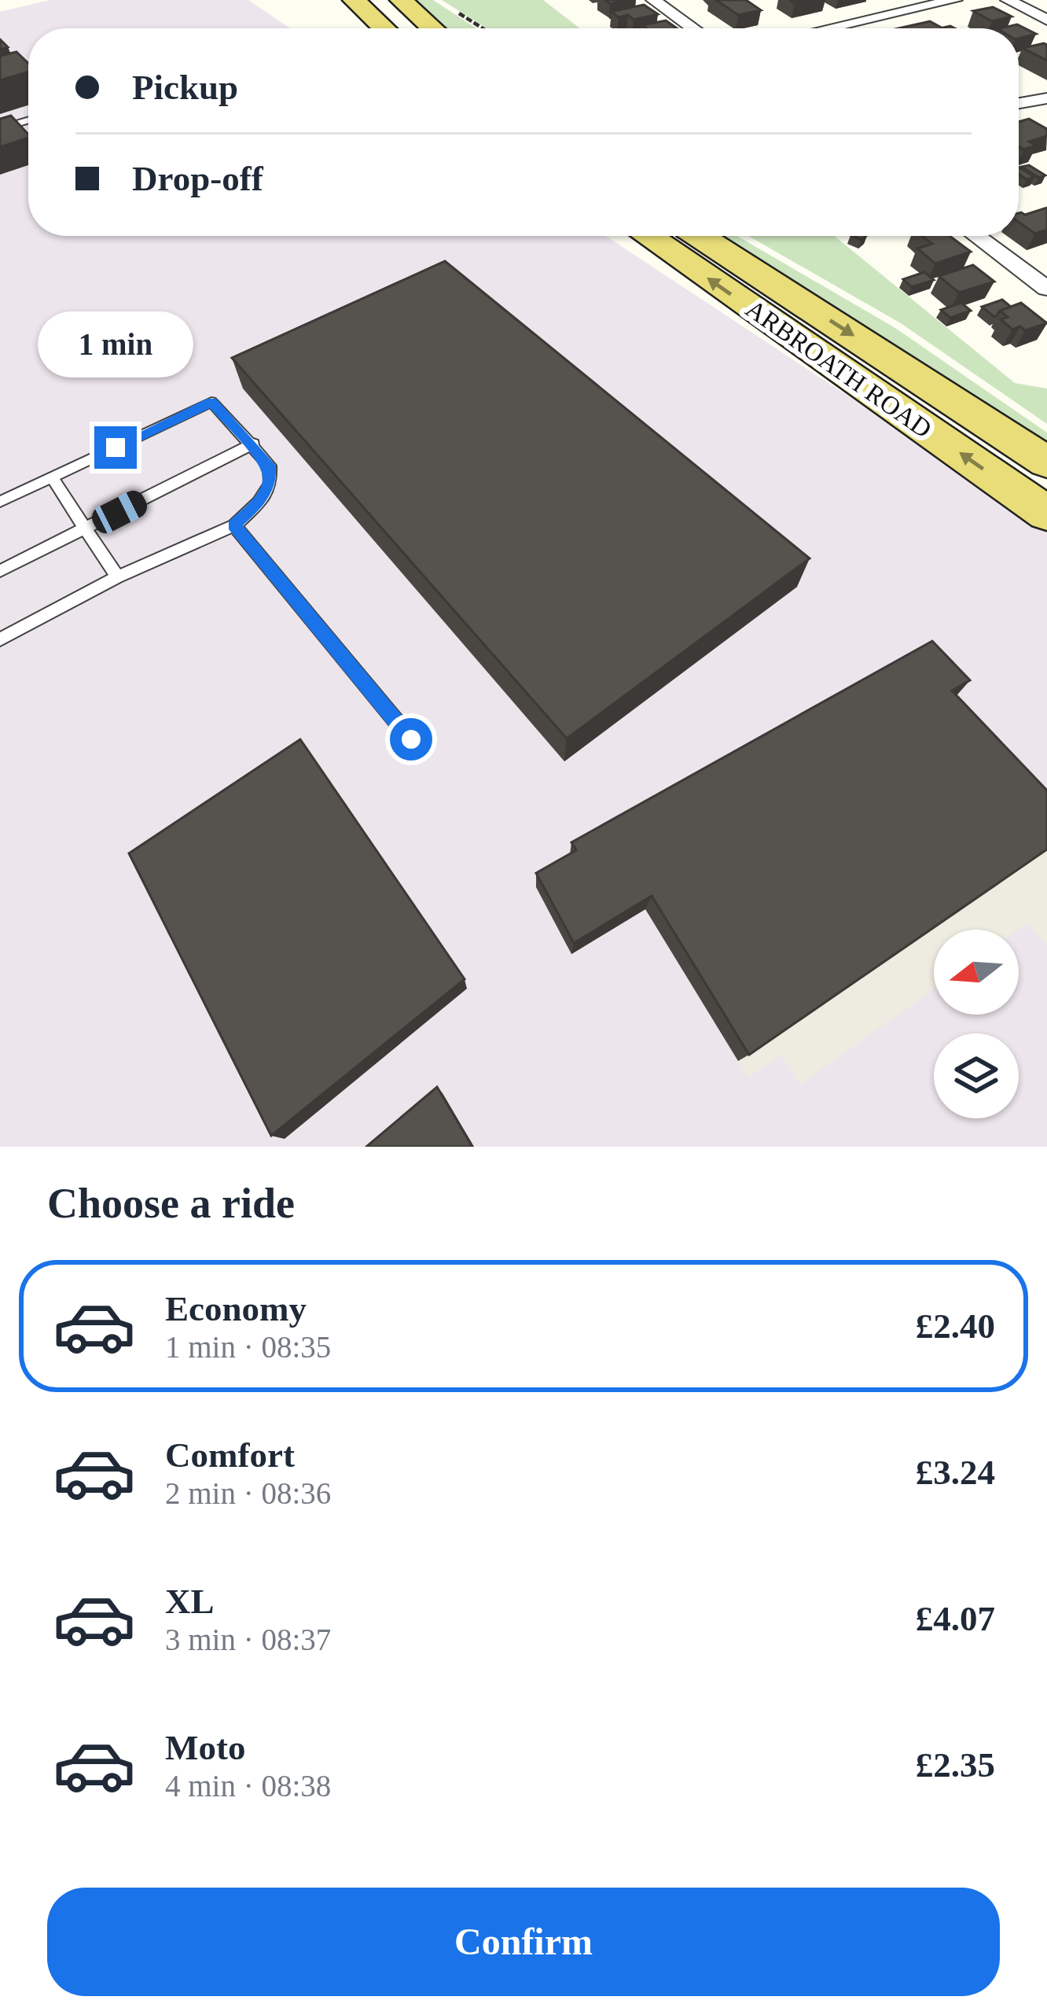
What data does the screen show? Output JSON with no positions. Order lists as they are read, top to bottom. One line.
{"streets":{"main road":["ARBROATH ROAD"]},"north":"left","page":{"banner":["Pickup","Drop-off"],"bubble":"1 min","heading":"Choose a ride","list":[{"name":"Economy","note":"1 min · 08:35","value":"£2.40"},{"name":"Comfort","note":"2 min · 08:36","value":"£3.24"},{"name":"XL","note":"3 min · 08:37","value":"£4.07"},{"name":"Moto","note":"4 min · 08:38","value":"£2.35"}],"buttons":"Confirm"}}
